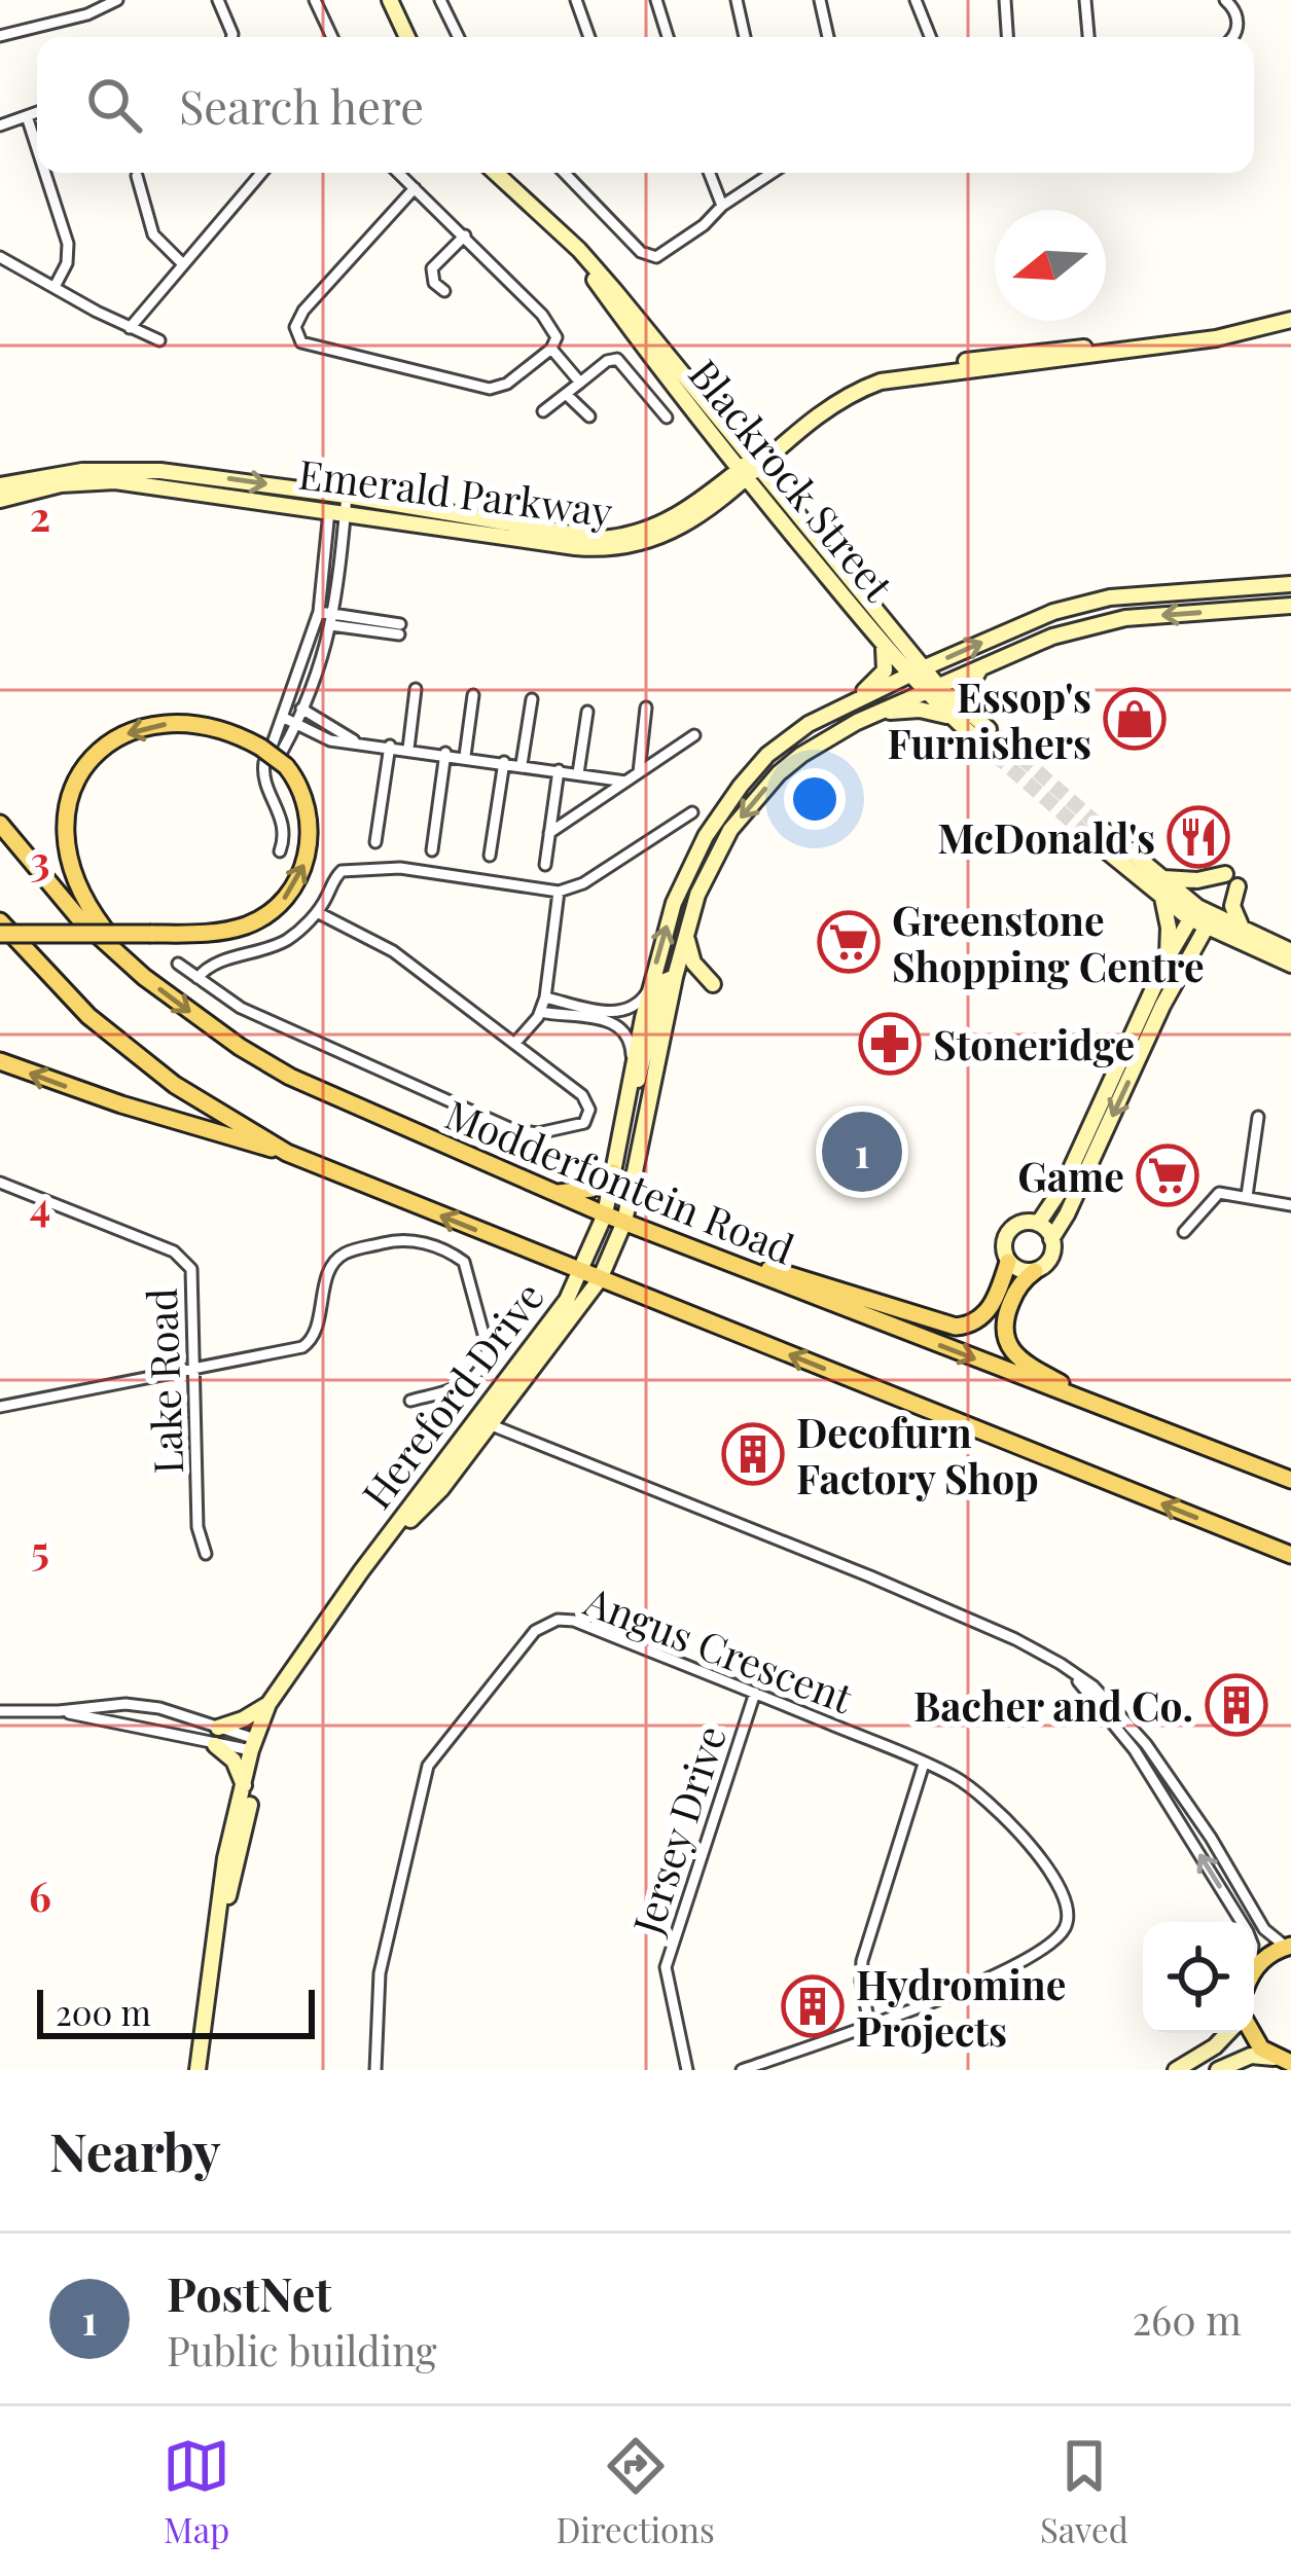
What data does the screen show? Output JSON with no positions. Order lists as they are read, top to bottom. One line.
{"streets":{"main road":["Modderfontein Road"],"street":["Blackrock Street","Emerald Parkway","Lake Road","Hereford Drive","Angus Crescent","Jersey Drive"]},"crossings":[["Blackrock Street","Emerald Parkway"],["Blackrock Street","Hereford Drive"],["Modderfontein Road","Hereford Drive"],["Angus Crescent","Jersey Drive"]],"places":{"shop":["Essop's Furnishers"],"restaurant":["McDonald's"],"supermarket":["Greenstone Shopping Centre","Game"],"pharmacy":["Stoneridge"],"building":["Decofurn Factory Shop","Bacher and Co.","Hydromine Projects"]},"scale_bar":"200 m","north":"left","page":{"search":"Search here","pins":"1","scale":"200 m","heading":"Nearby","list":[{"mark":"1","name":"PostNet","note":"Public building","value":"260 m"}],"nav":["Map","Directions","Saved"]},"grid":{"rows":["2","3","4","5","6"]}}
